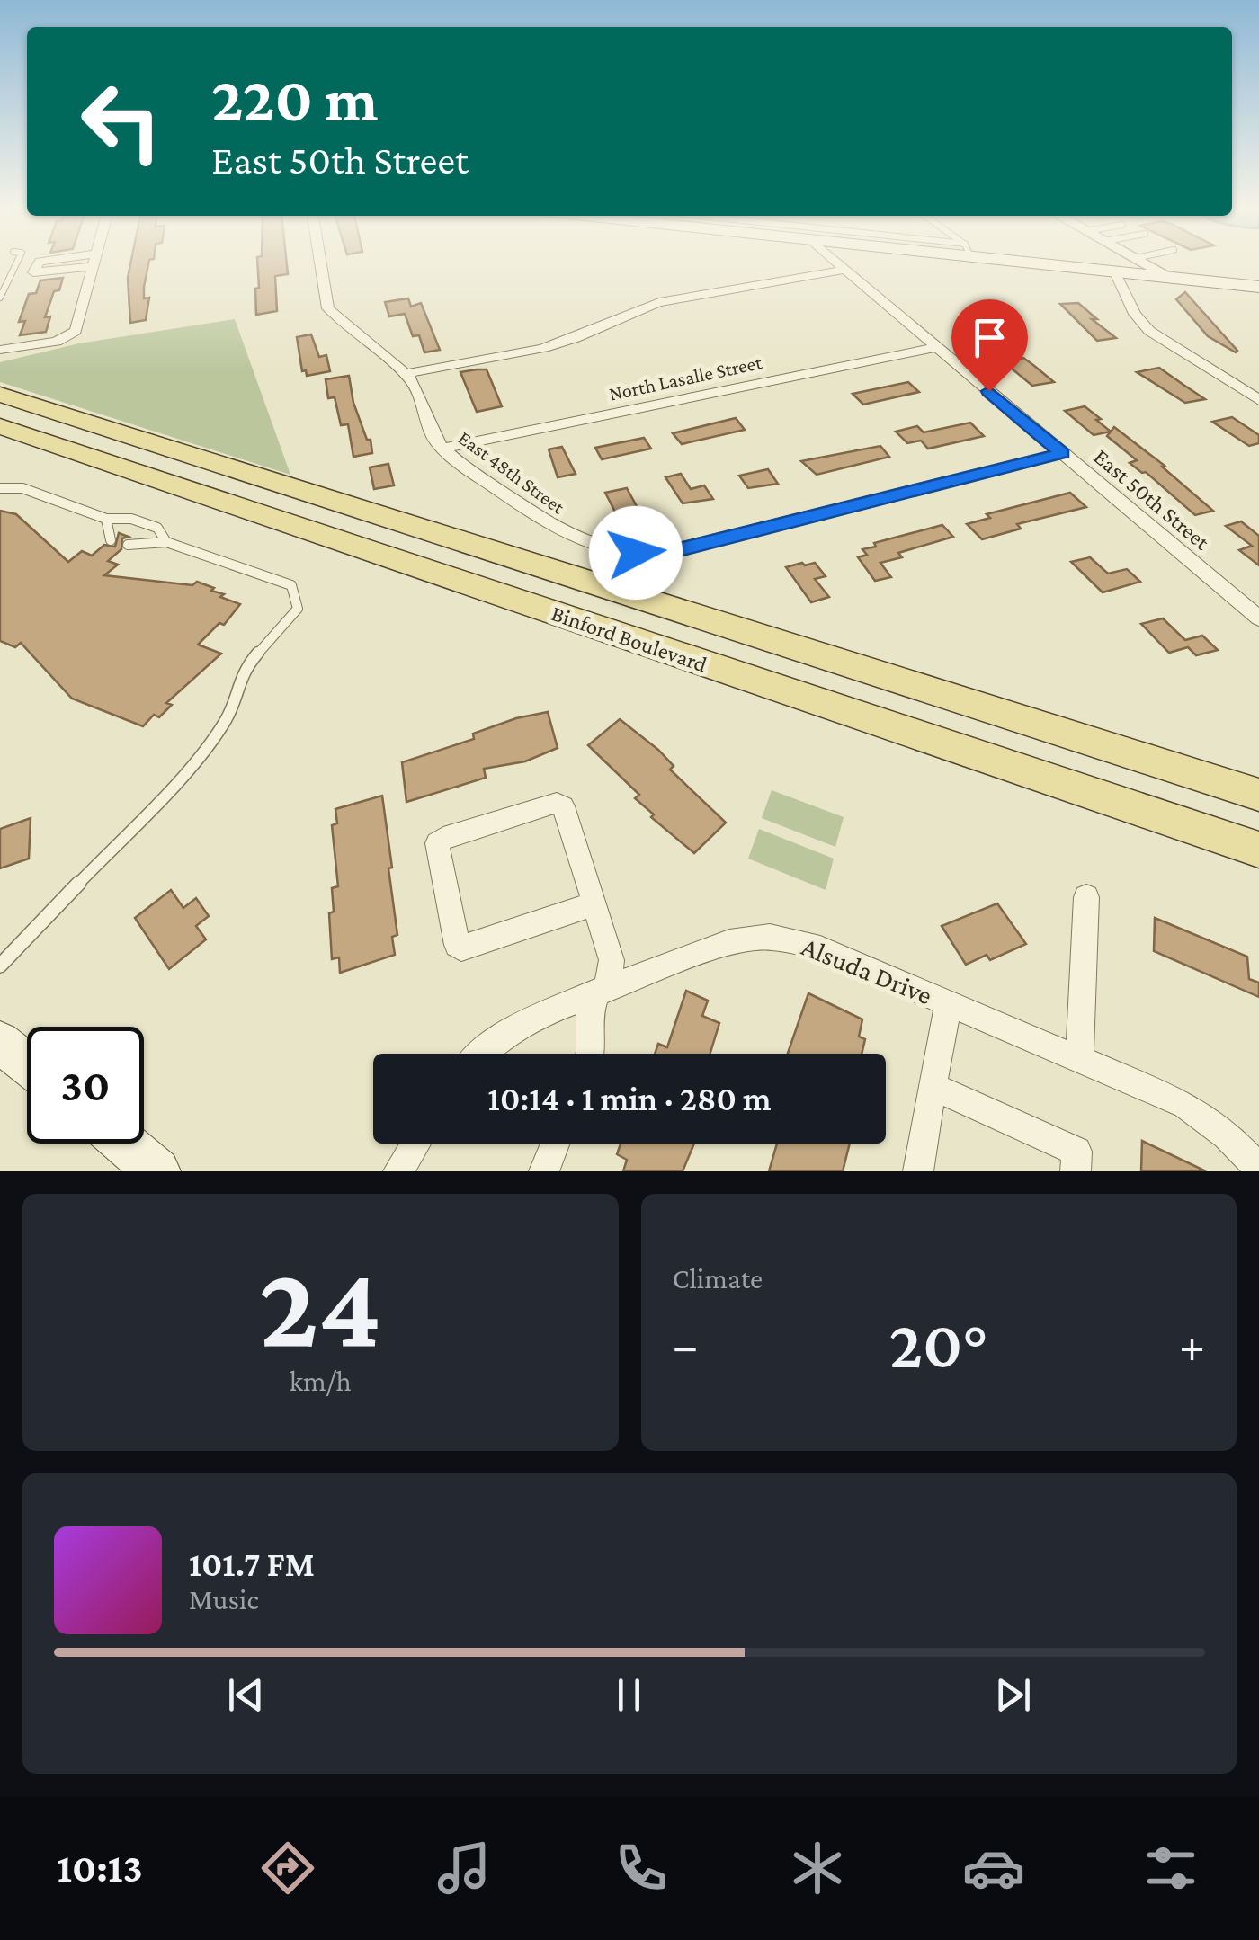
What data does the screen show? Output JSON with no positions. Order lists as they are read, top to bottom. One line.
{"streets":{"main road":["Binford Boulevard"],"street":["North Lasalle Street","East 48th Street","East 50th Street","Alsuda Drive"]},"crossings":[["North Lasalle Street","East 48th Street"],["North Lasalle Street","East 50th Street"],["East 48th Street","East 50th Street"]],"page":{"turn":["220 m","East 50th Street"],"limit":"30","trip":"10:14 · 1 min · 280 m","tile":[["24","km/h"],"Climate"],"heat":["−","20°","+"],"song":["101.7 FM","Music"],"tabs":"10:13"}}
